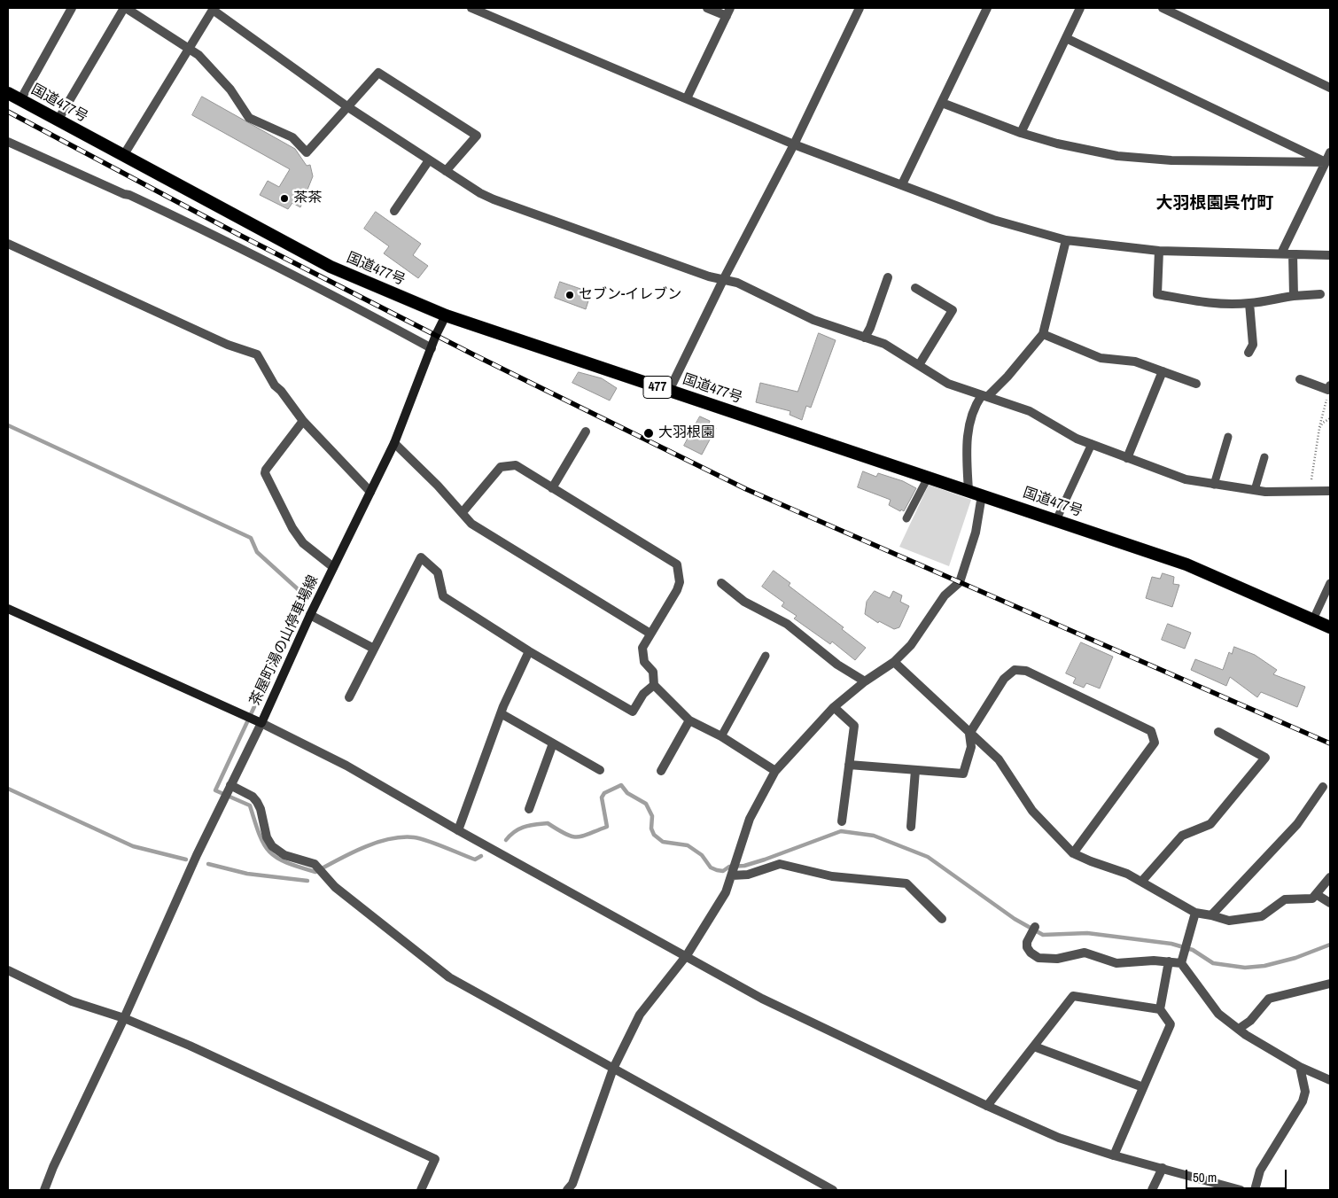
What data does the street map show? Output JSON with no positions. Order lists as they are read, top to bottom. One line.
{"streets":{"highway":["国道477号","477"],"main road":["茶屋町湯の山停車場線"]},"crossings":[["国道477号","茶屋町湯の山停車場線"]],"districts":["大羽根園呉竹町"],"places":["茶茶","セブン-イレブン","大羽根園"],"scale_bar":"50 m"}
